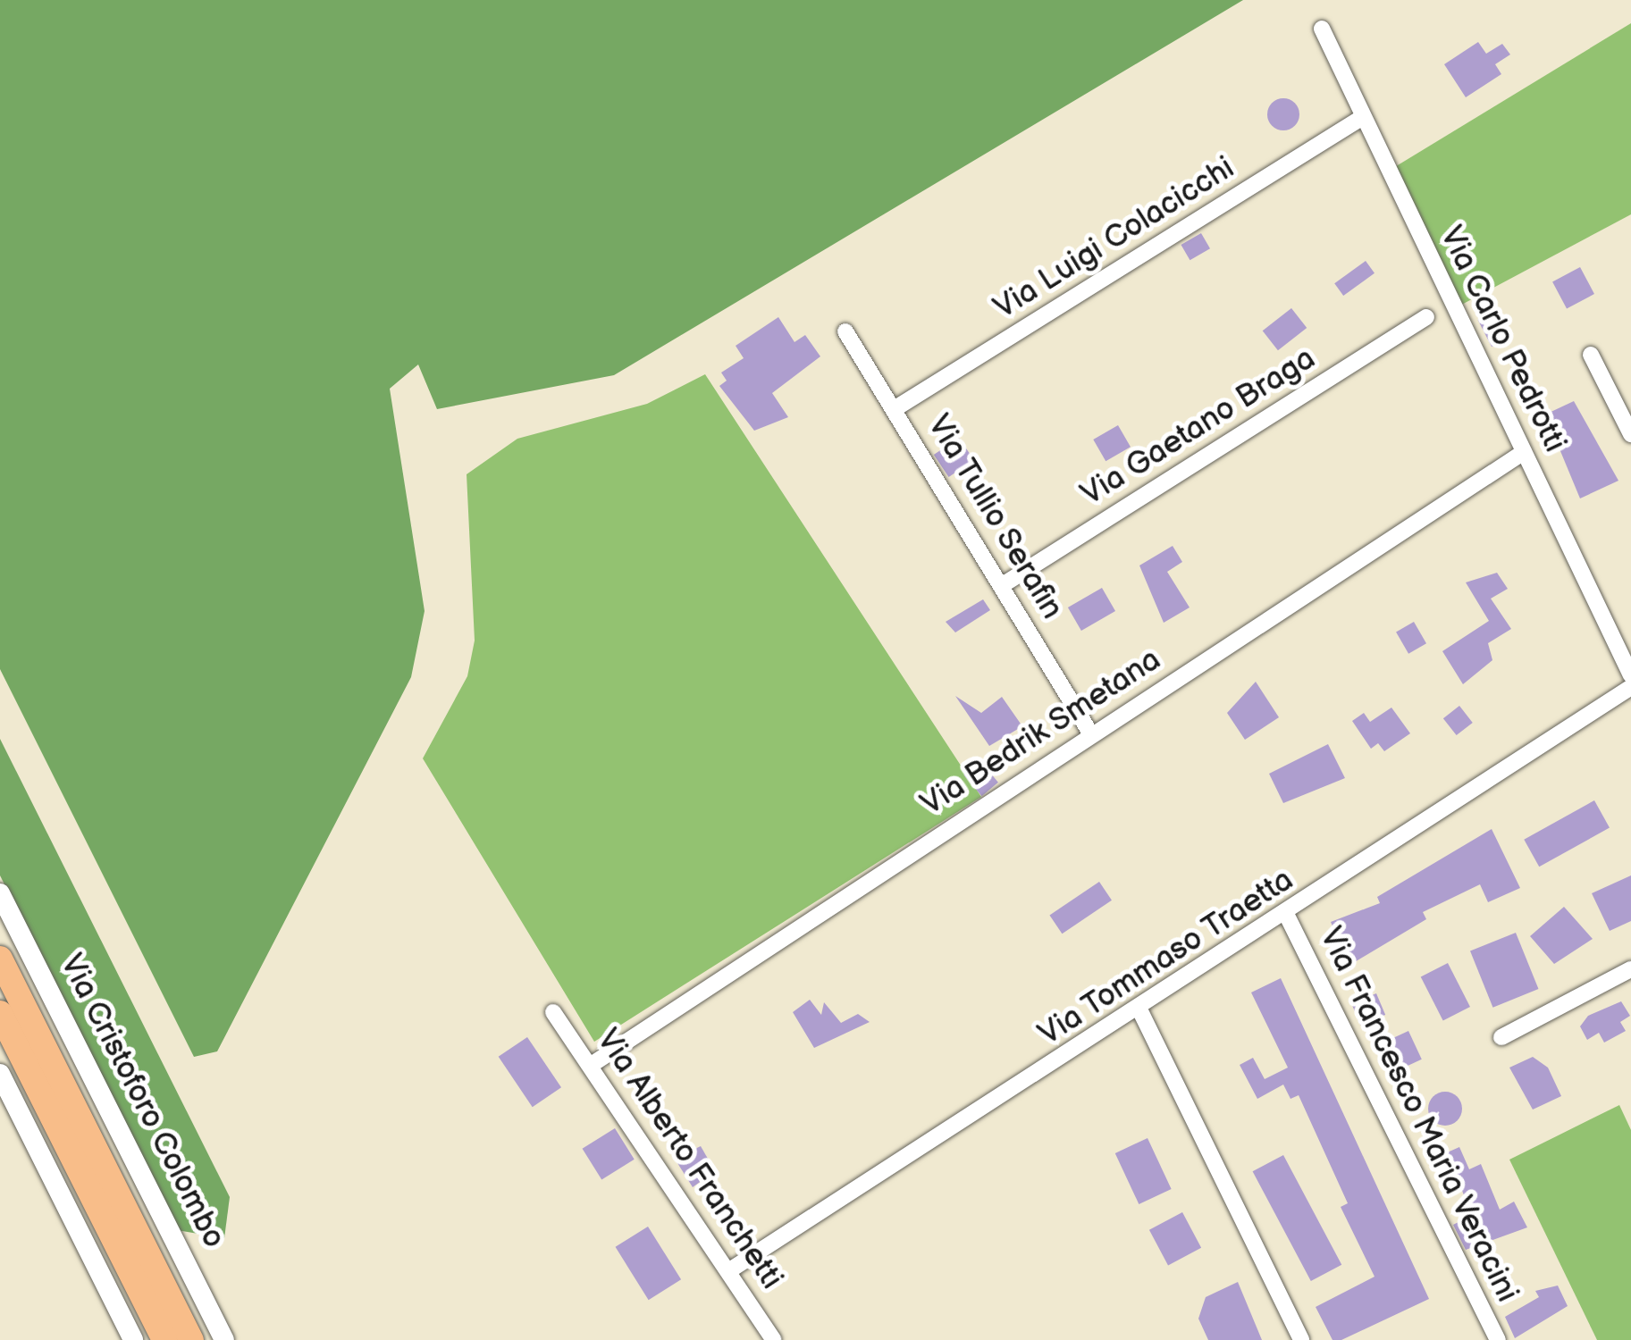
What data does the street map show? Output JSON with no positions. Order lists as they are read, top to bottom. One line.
{"streets":{"main road":["Via Cristoforo Colombo"],"street":["Via Luigi Colacicchi","Via Carlo Pedrotti","Via Gaetano Braga","Via Tullio Serafin","Via Bedrik Smetana","Via Tommaso Traetta","Via Francesco Maria Veracini","Via Alberto Franchetti"]},"crossings":[["Via Luigi Colacicchi","Via Carlo Pedrotti"],["Via Luigi Colacicchi","Via Tullio Serafin"],["Via Carlo Pedrotti","Via Bedrik Smetana"],["Via Gaetano Braga","Via Tullio Serafin"],["Via Tullio Serafin","Via Bedrik Smetana"],["Via Bedrik Smetana","Via Alberto Franchetti"],["Via Tommaso Traetta","Via Francesco Maria Veracini"],["Via Tommaso Traetta","Via Alberto Franchetti"]]}
